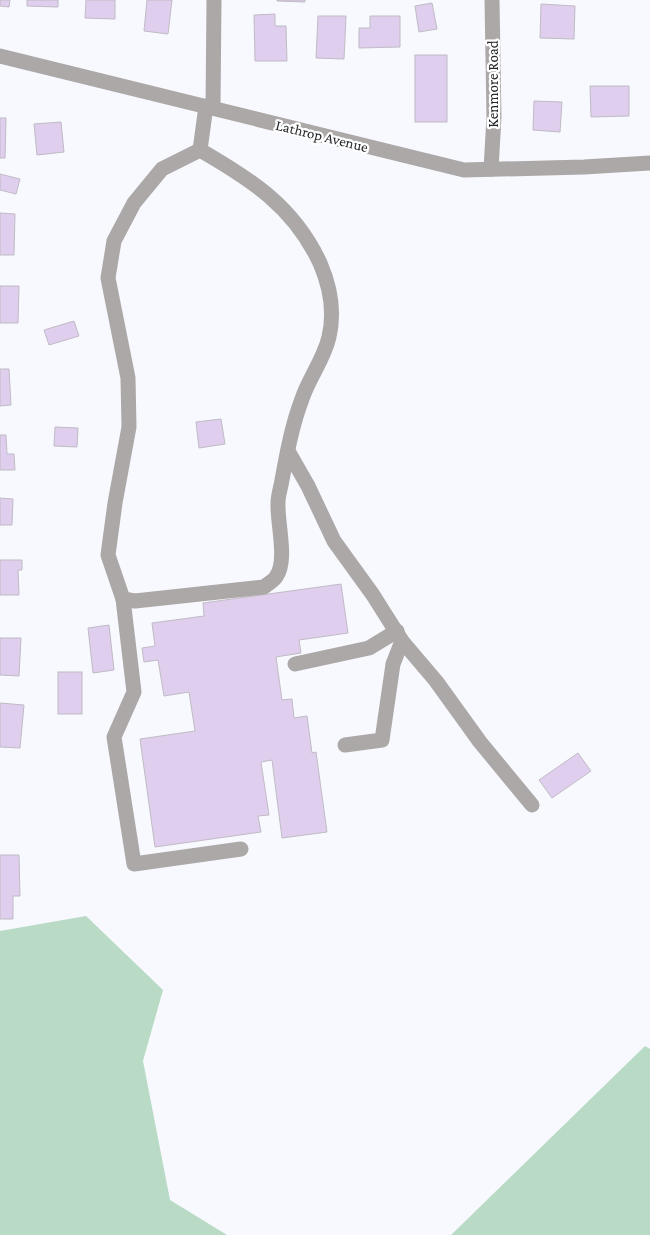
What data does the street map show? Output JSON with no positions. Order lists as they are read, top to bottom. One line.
{"streets":{"street":["Kenmore Road","Lathrop Avenue"]},"crossings":[["Kenmore Road","Lathrop Avenue"]]}
